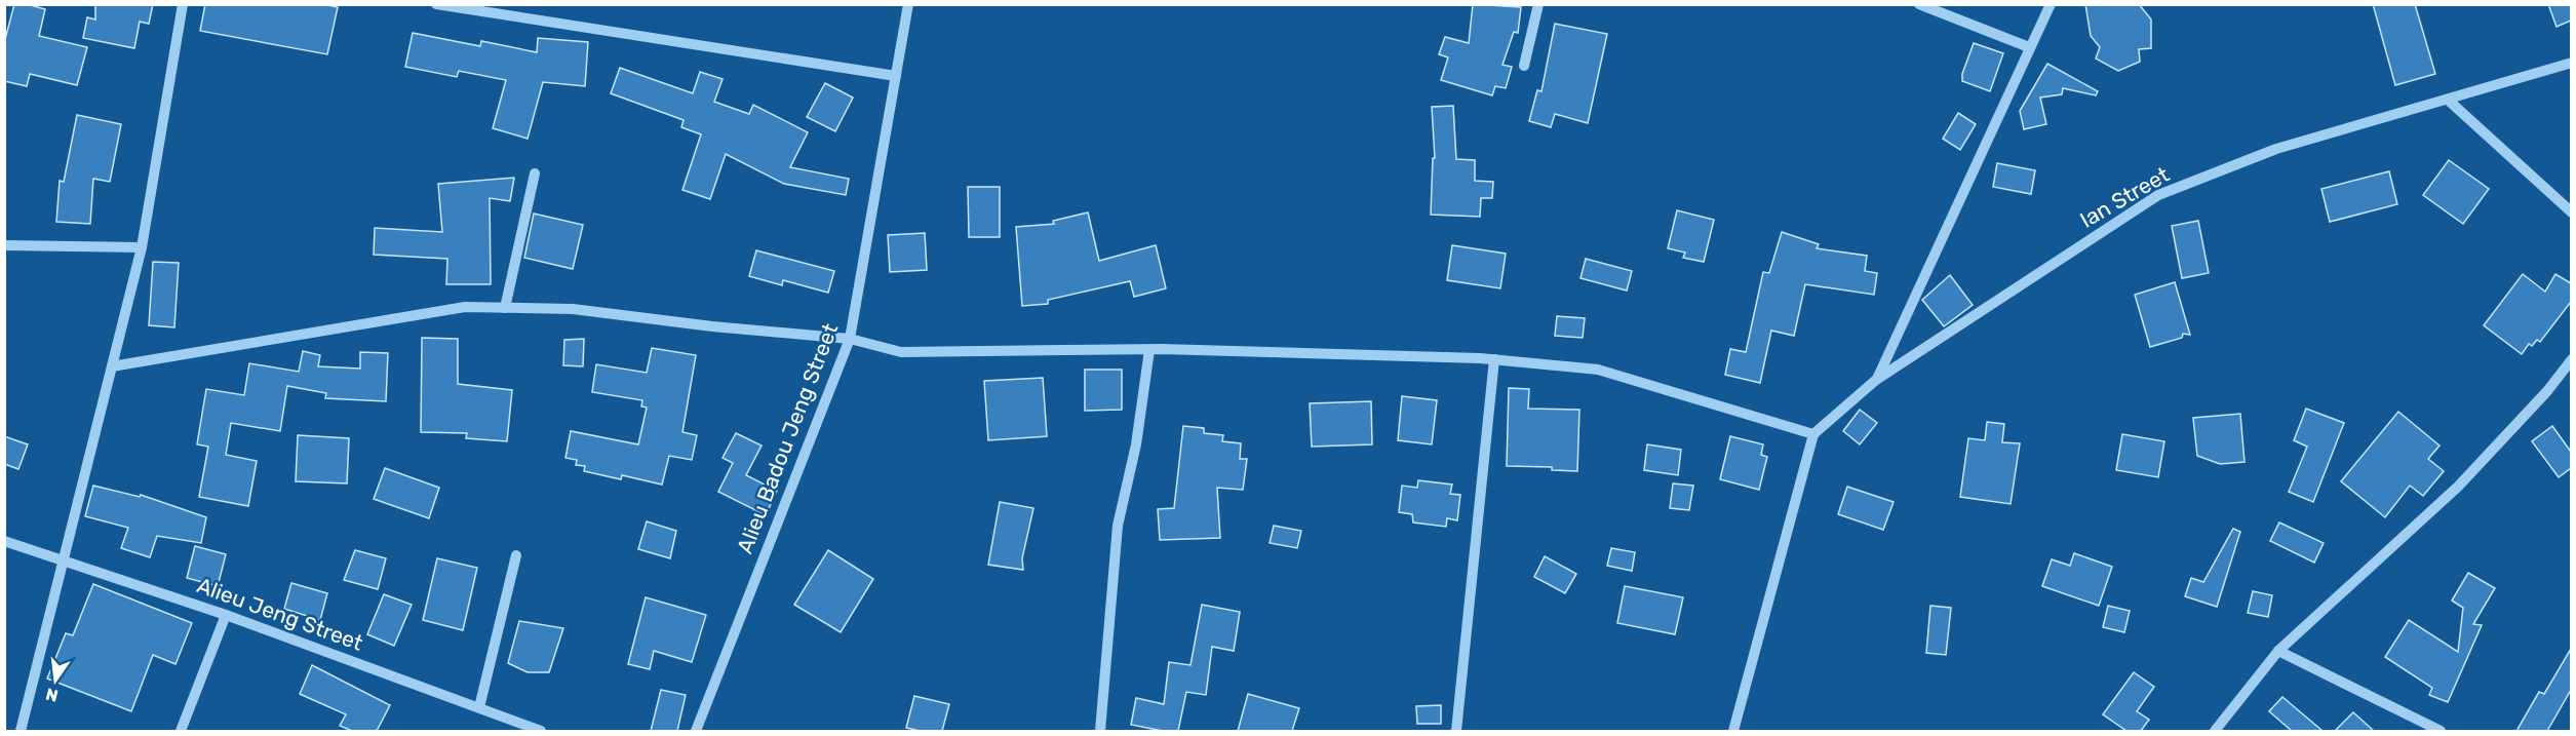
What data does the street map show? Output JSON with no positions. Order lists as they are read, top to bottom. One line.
{"streets":{"street":["Ian Street","Alieu Badou Jeng Street","Alieu Jeng Street"]},"north":"bottom"}
